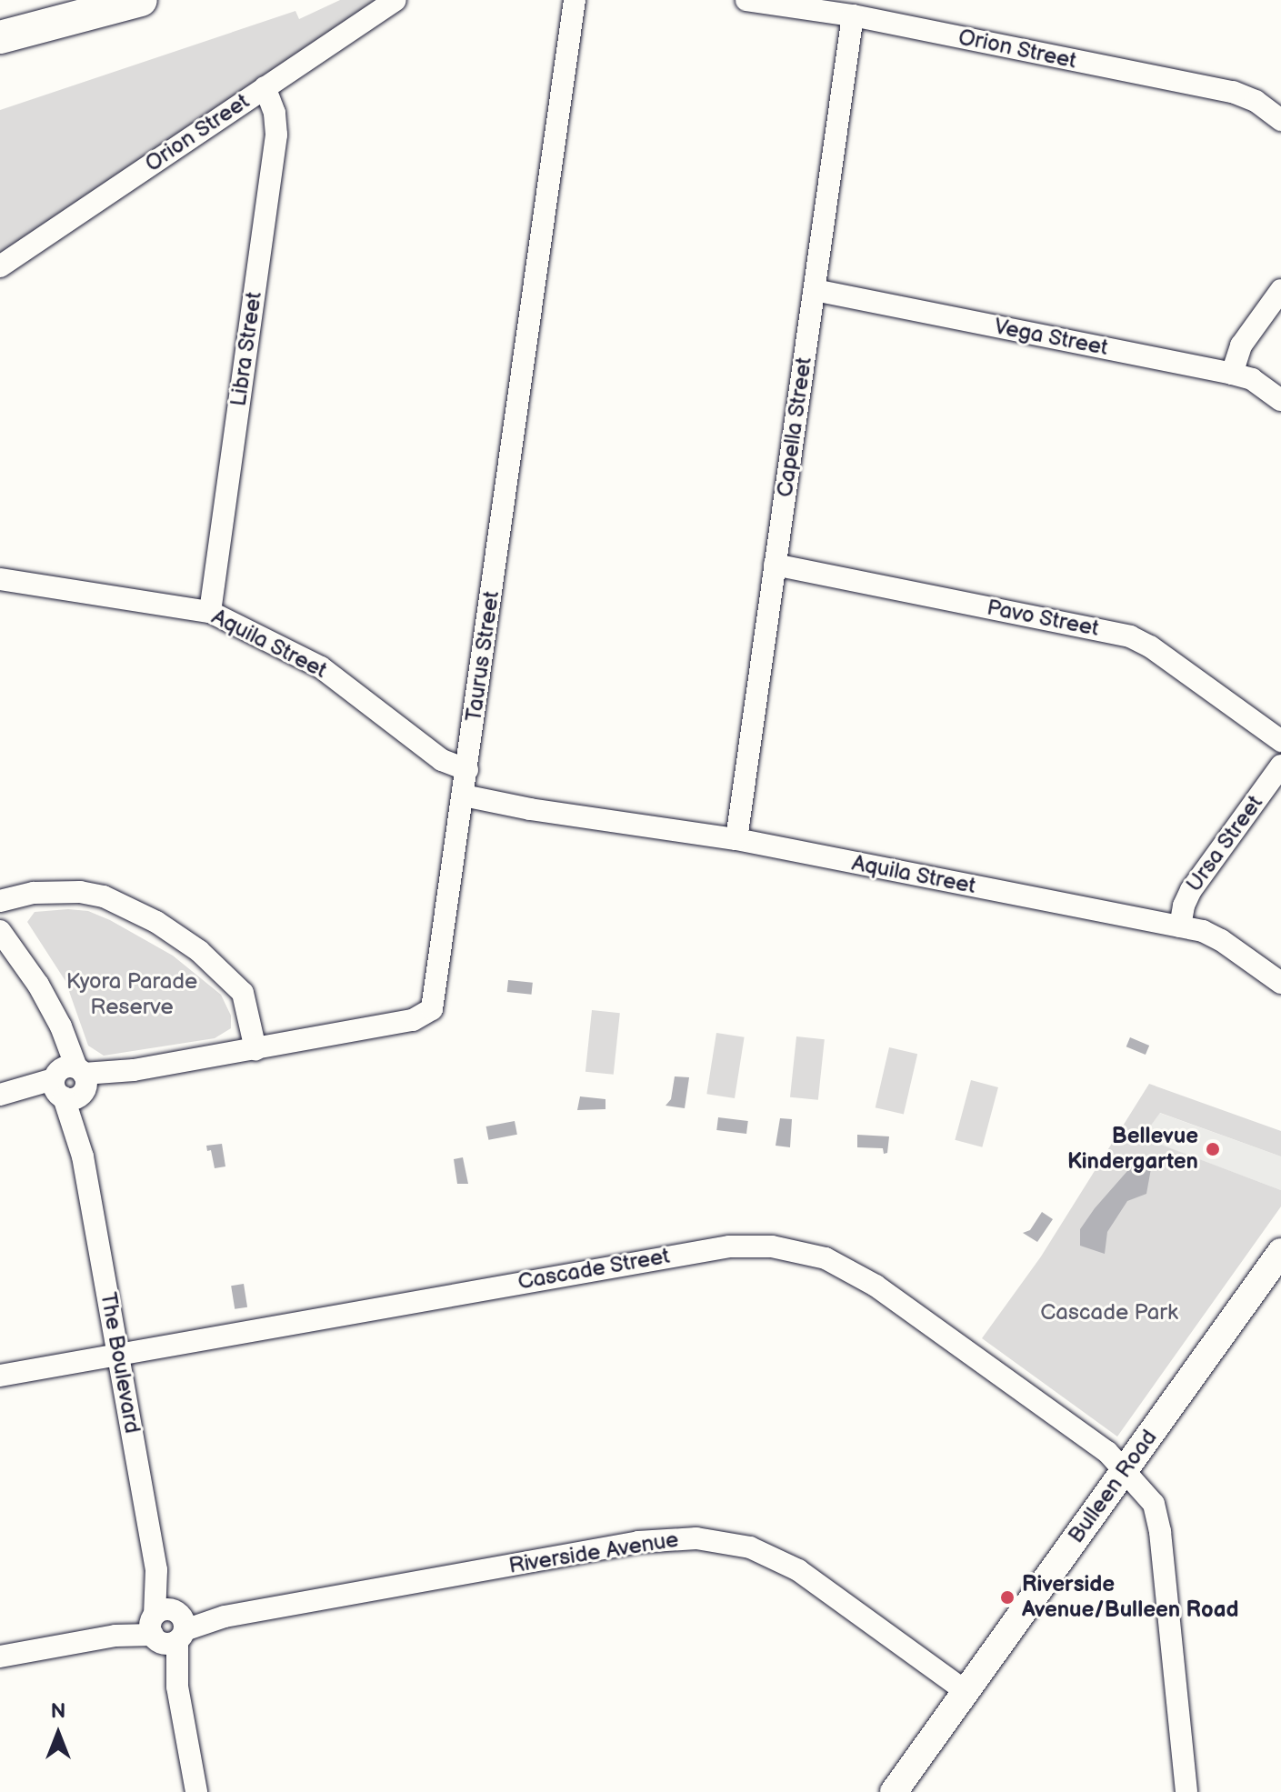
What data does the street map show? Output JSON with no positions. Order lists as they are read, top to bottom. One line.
{"streets":{"main road":["Bulleen Road"],"street":["Orion Street","Vega Street","Libra Street","Capella Street","Pavo Street","Aquila Street","Taurus Street","Ursa Street","Cascade Street","The Boulevard","Riverside Avenue"]},"crossings":[["Orion Street","Libra Street"],["Orion Street","Capella Street"],["Vega Street","Capella Street"],["Libra Street","Aquila Street"],["Capella Street","Pavo Street"],["Capella Street","Aquila Street"],["Aquila Street","Taurus Street"],["Aquila Street","Ursa Street"],["Taurus Street","The Boulevard"],["Cascade Street","The Boulevard"],["Cascade Street","Bulleen Road"],["The Boulevard","Riverside Avenue"],["Bulleen Road","Riverside Avenue"]],"parks":["Kyora Parade Reserve","Cascade Park"],"places":["Bellevue Kindergarten","Riverside Avenue/Bulleen Road"],"north":"top"}
